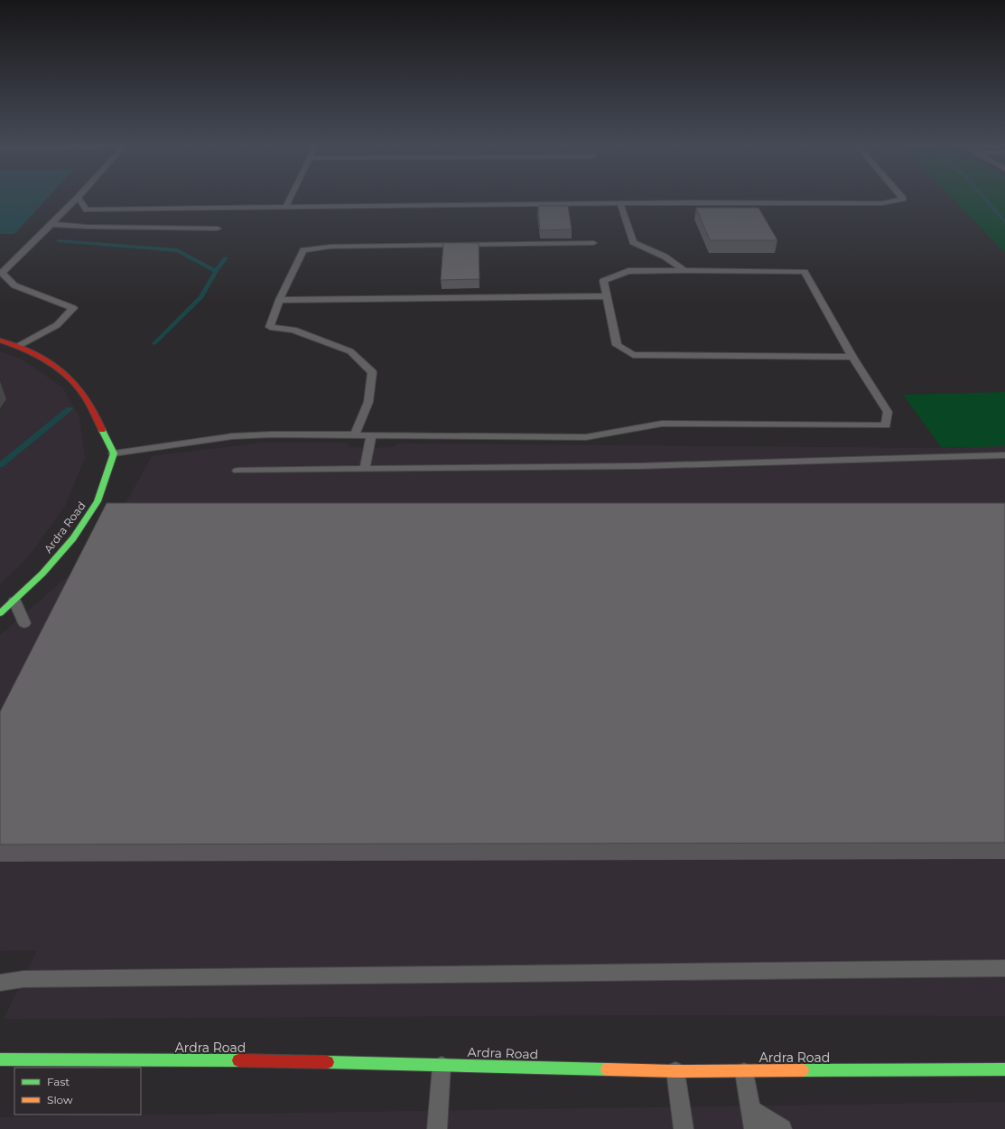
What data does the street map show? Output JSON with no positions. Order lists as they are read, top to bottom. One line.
{"streets":{"street":["Ardra Road"]},"legend":["Fast","Slow"]}
